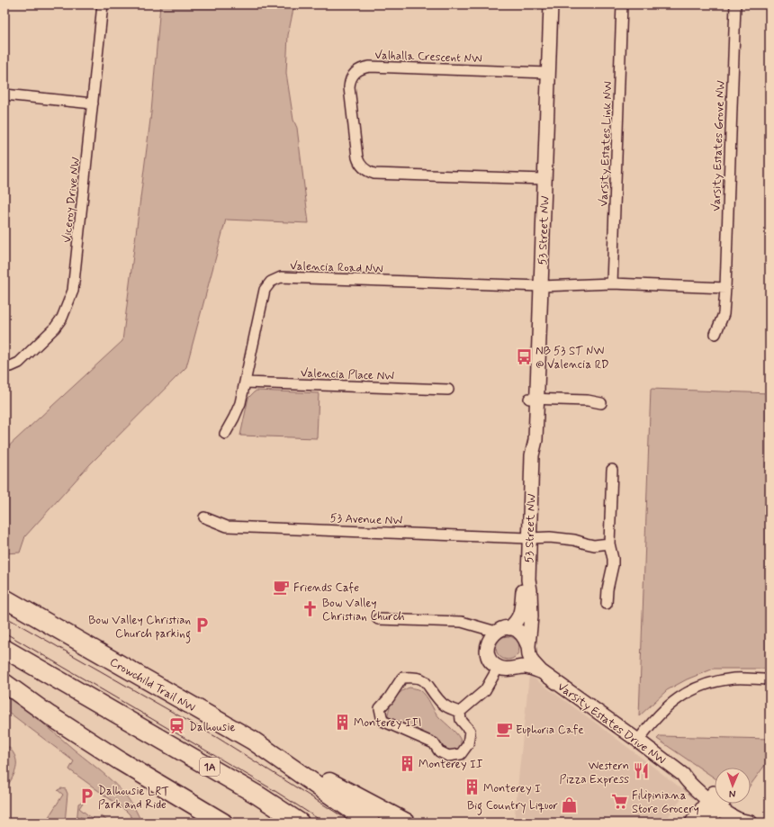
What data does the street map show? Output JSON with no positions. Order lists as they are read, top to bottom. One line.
{"streets":{"highway":["Crowchild Trail NW","1A"],"street":["Valhalla Crescent NW","Varsity Estates Link NW","Varsity Estates Grove NW","Viceroy Drive NW","53 Street NW","Valencia Road NW","Valencia Place NW","53 Avenue NW","Varsity Estates Drive NW"]},"crossings":[["Valhalla Crescent NW","53 Street NW"],["53 Street NW","Valencia Road NW"],["53 Street NW","53 Avenue NW"],["53 Street NW","Varsity Estates Drive NW"],["Valencia Road NW","Valencia Place NW"]],"places":{"bus stop":["NB 53 ST NW @ Valencia RD"],"cafe":["Friends Cafe","Euphoria Cafe"],"church":["Bow Valley Christian Church"],"parking":["Bow Valley Christian Church parking","Dalhousie LRT Park and Ride"],"building":["Monterey III","Monterey II","Monterey I"],"station":["Dalhousie"],"restaurant":["Western Pizza Express"],"supermarket":["Filipiniana Store Grocery"],"shop":["Big Country Liquor"]},"north":"bottom"}
